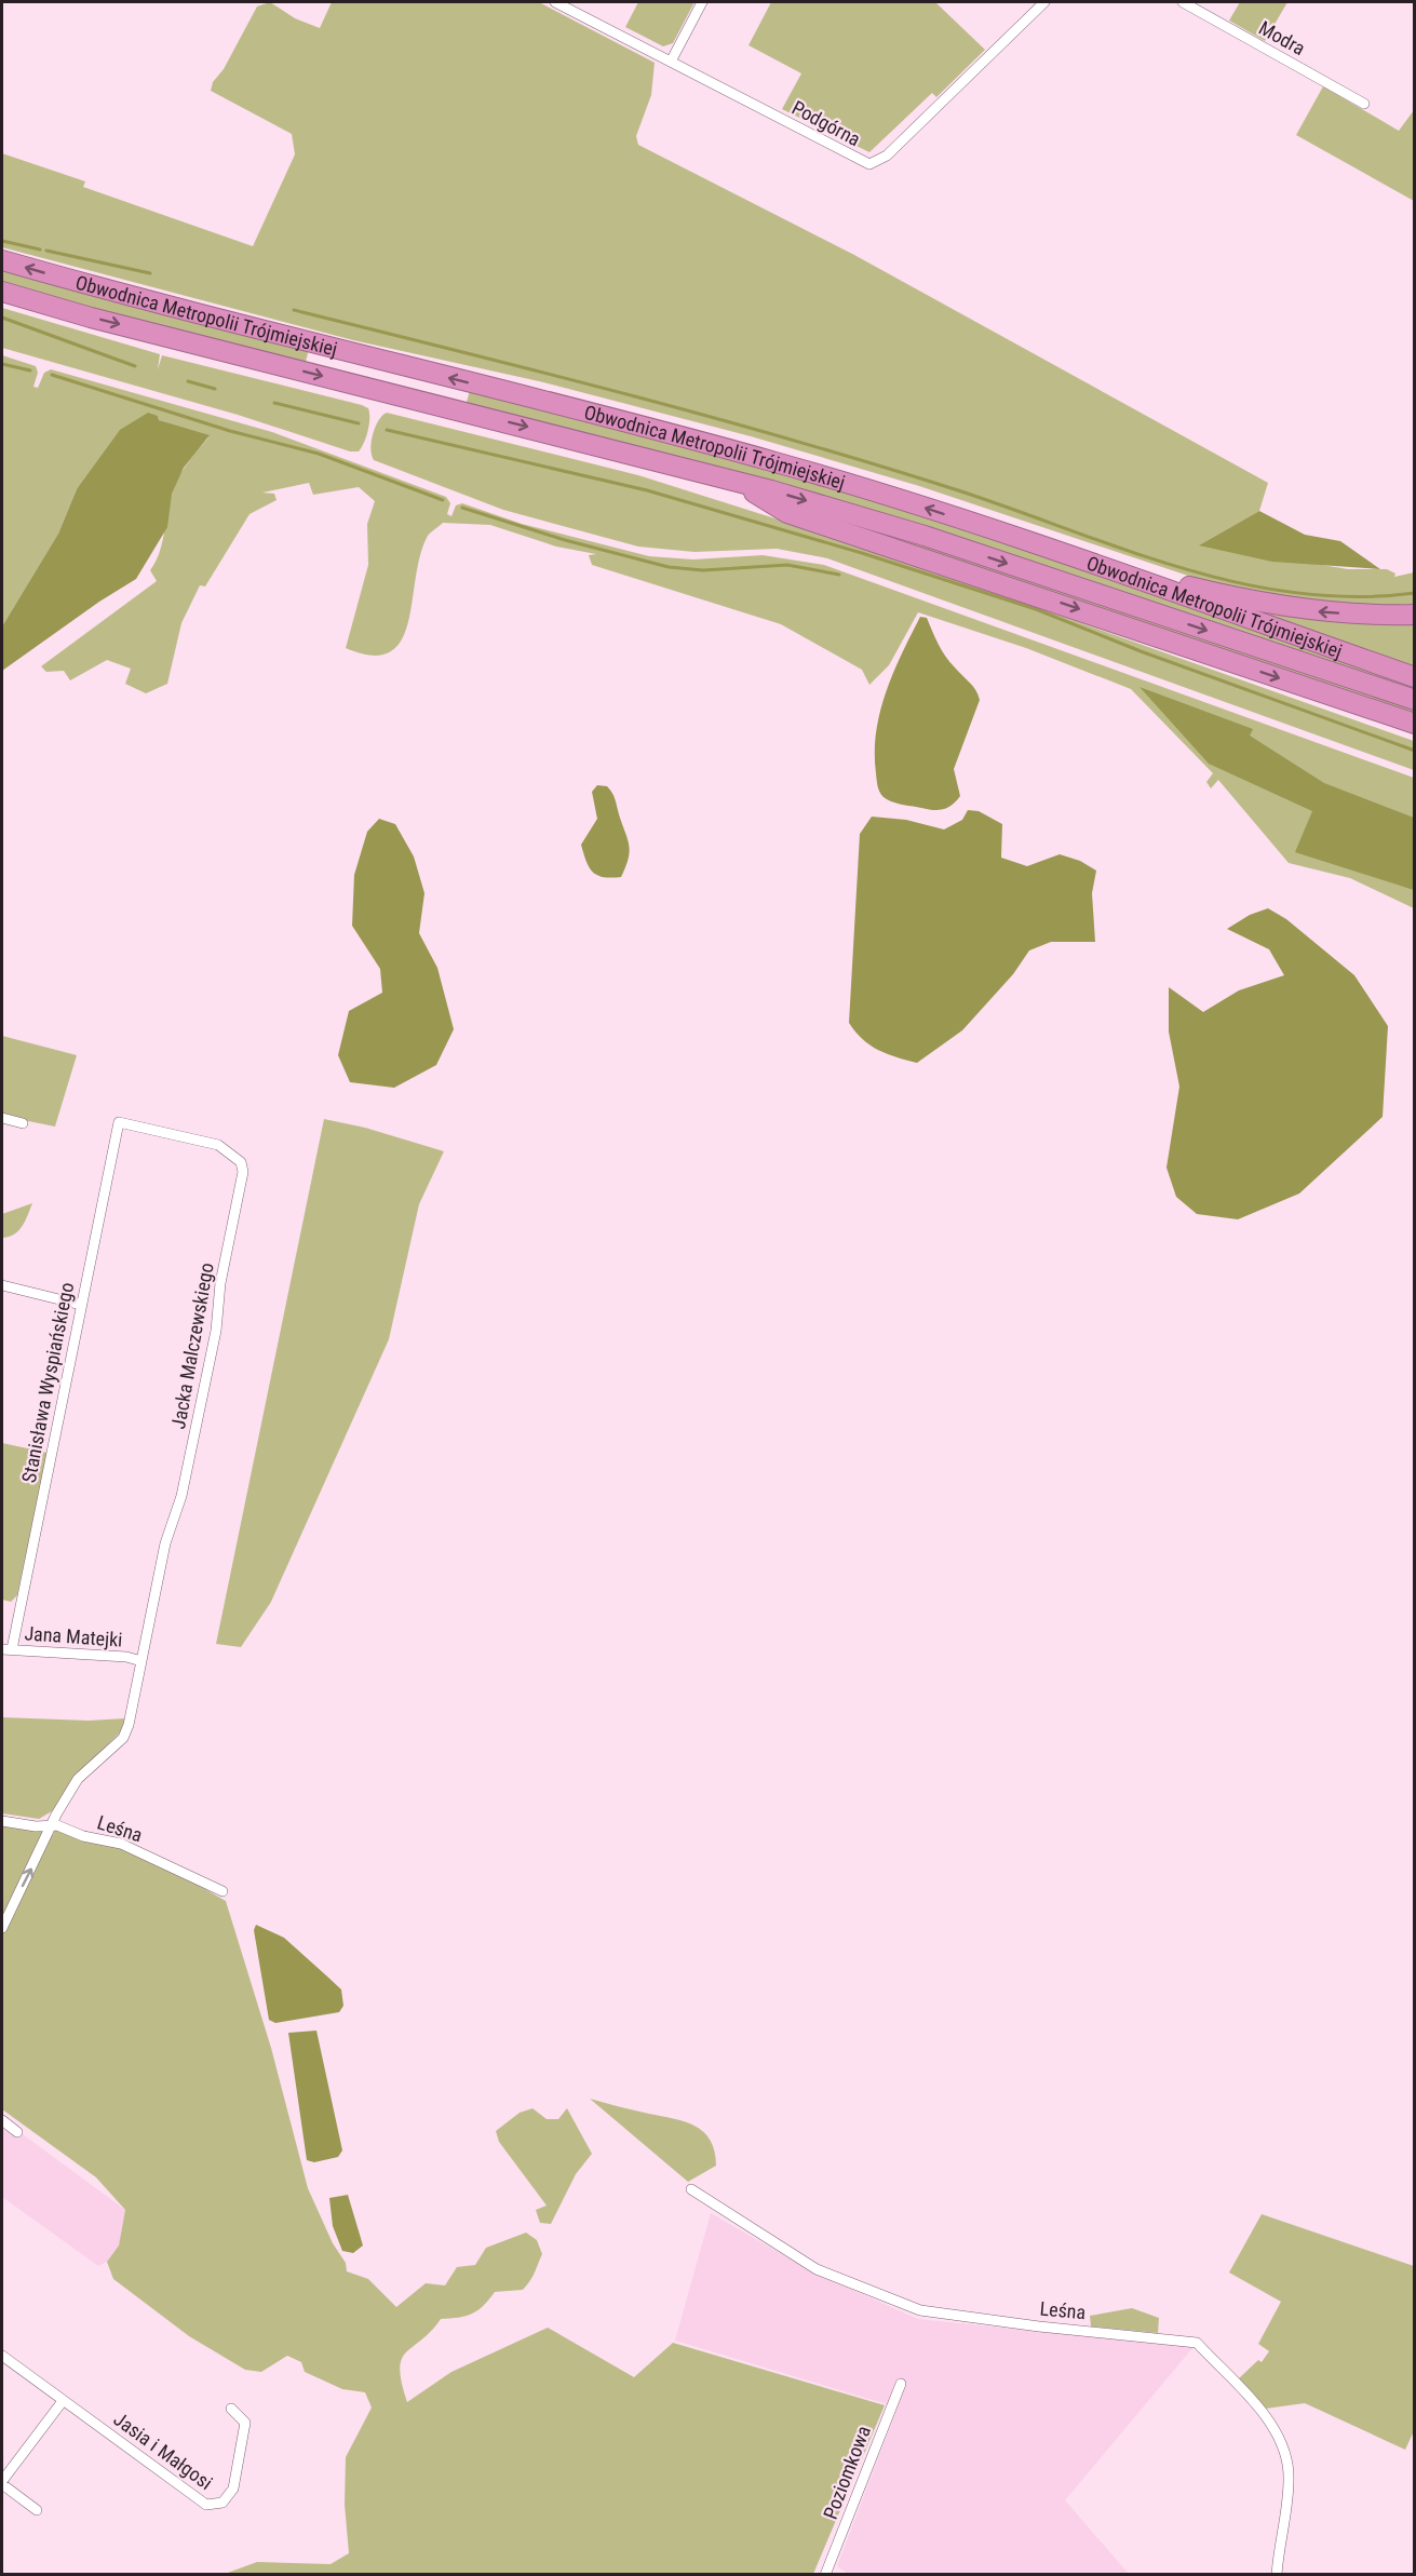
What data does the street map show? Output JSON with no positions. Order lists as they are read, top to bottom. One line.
{"streets":{"highway":["Obwodnica Metropolii Trójmiejskiej"],"street":["Modra","Podgórna","Jacka Malczewskiego","Stanisława Wyspiańskiego","Jana Matejki","Leśna","Jasia i Małgosi","Poziomkowa"]},"crossings":[["Jacka Malczewskiego","Stanisława Wyspiańskiego"],["Jacka Malczewskiego","Jana Matejki"],["Jacka Malczewskiego","Leśna"],["Stanisława Wyspiańskiego","Jana Matejki"]]}
